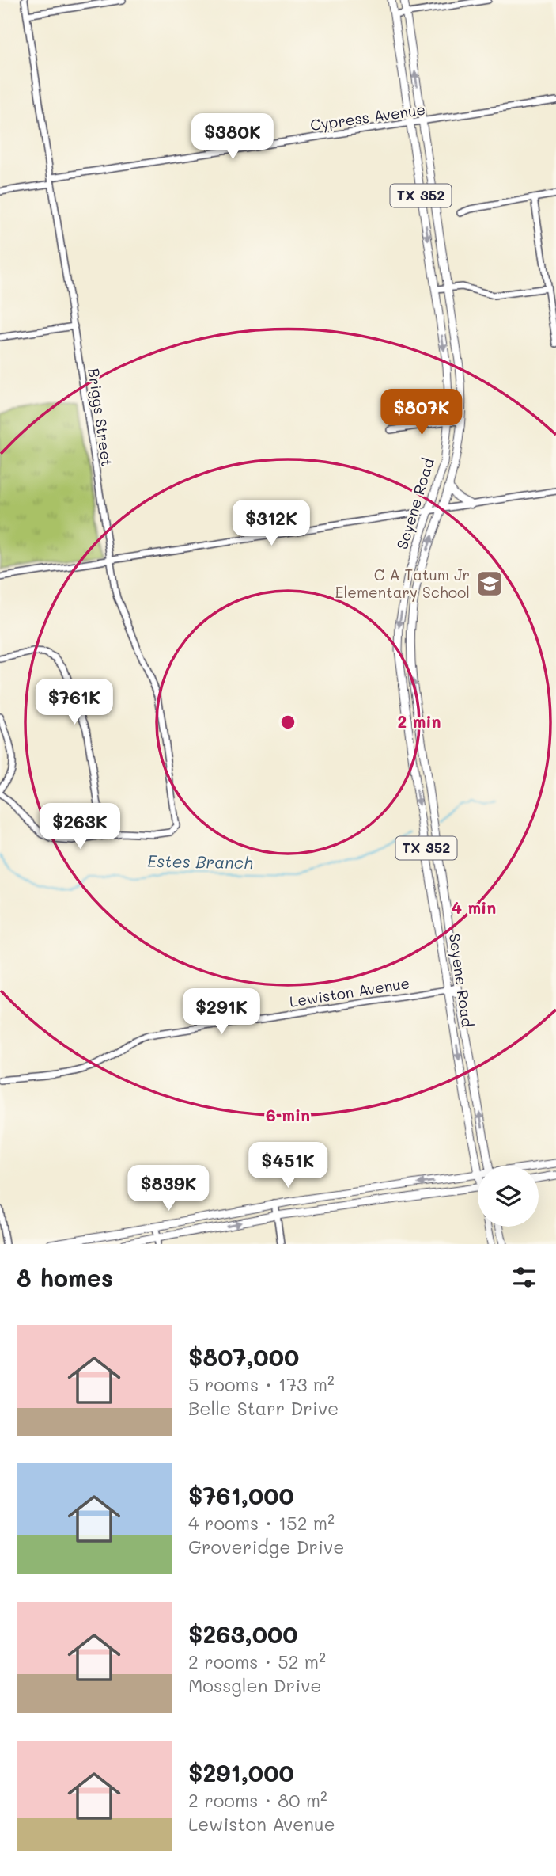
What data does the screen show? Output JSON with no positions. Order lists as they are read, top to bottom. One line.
{"streets":{"main road":["TX 352","Scyene Road"],"street":["Cypress Avenue","Briggs Street","Lewiston Avenue"]},"crossings":[["Cypress Avenue","Briggs Street"],["Cypress Avenue","Scyene Road"],["Scyene Road","Lewiston Avenue"]],"water":["Estes Branch"],"places":{"school or university":["C A Tatum Jr Elementary School"]},"page":{"price":["$380K","$807K","$312K","$761K","$263K","$291K","$451K","$839K"],"heading":"8 homes","list":[{"name":"$807,000","note":"5 rooms · 173 m² · Belle Starr Drive"},{"name":"$761,000","note":"4 rooms · 152 m² · Groveridge Drive"},{"name":"$263,000","note":"2 rooms · 52 m² · Mossglen Drive"},{"name":"$291,000","note":"2 rooms · 80 m² · Lewiston Avenue"}]},"rings":["2 min","4 min","6 min"]}
